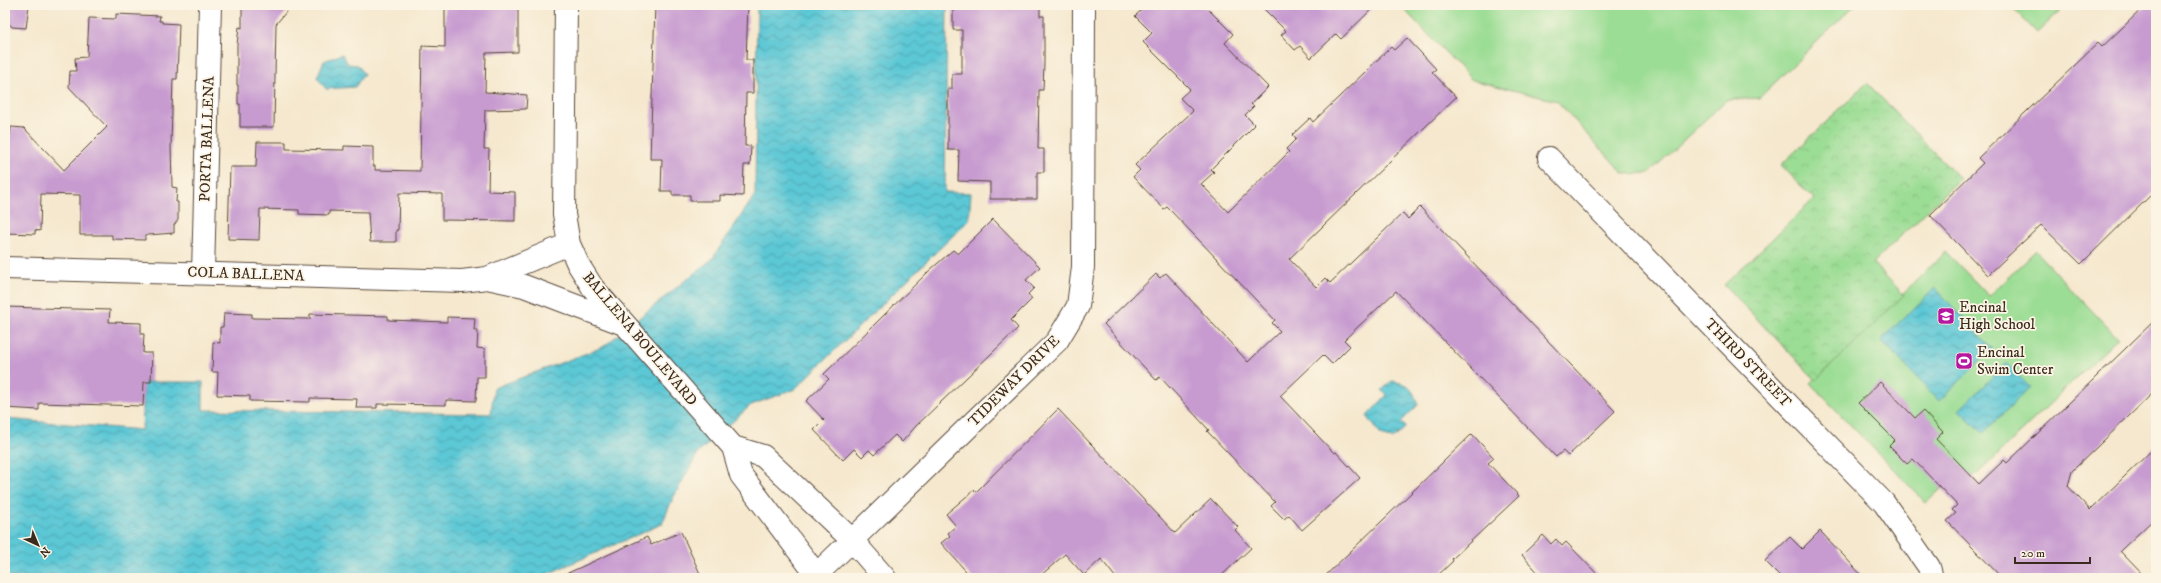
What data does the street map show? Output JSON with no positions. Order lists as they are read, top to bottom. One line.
{"streets":{"street":["PORTA BALLENA","COLA BALLENA","BALLENA BOULEVARD","THIRD STREET","TIDEWAY DRIVE"]},"crossings":[["PORTA BALLENA","COLA BALLENA"],["COLA BALLENA","BALLENA BOULEVARD"],["BALLENA BOULEVARD","TIDEWAY DRIVE"]],"places":{"school or university":["Encinal High School"],"sports":["Encinal Swim Center"]},"scale_bar":"20 m","north":"bottom right"}
